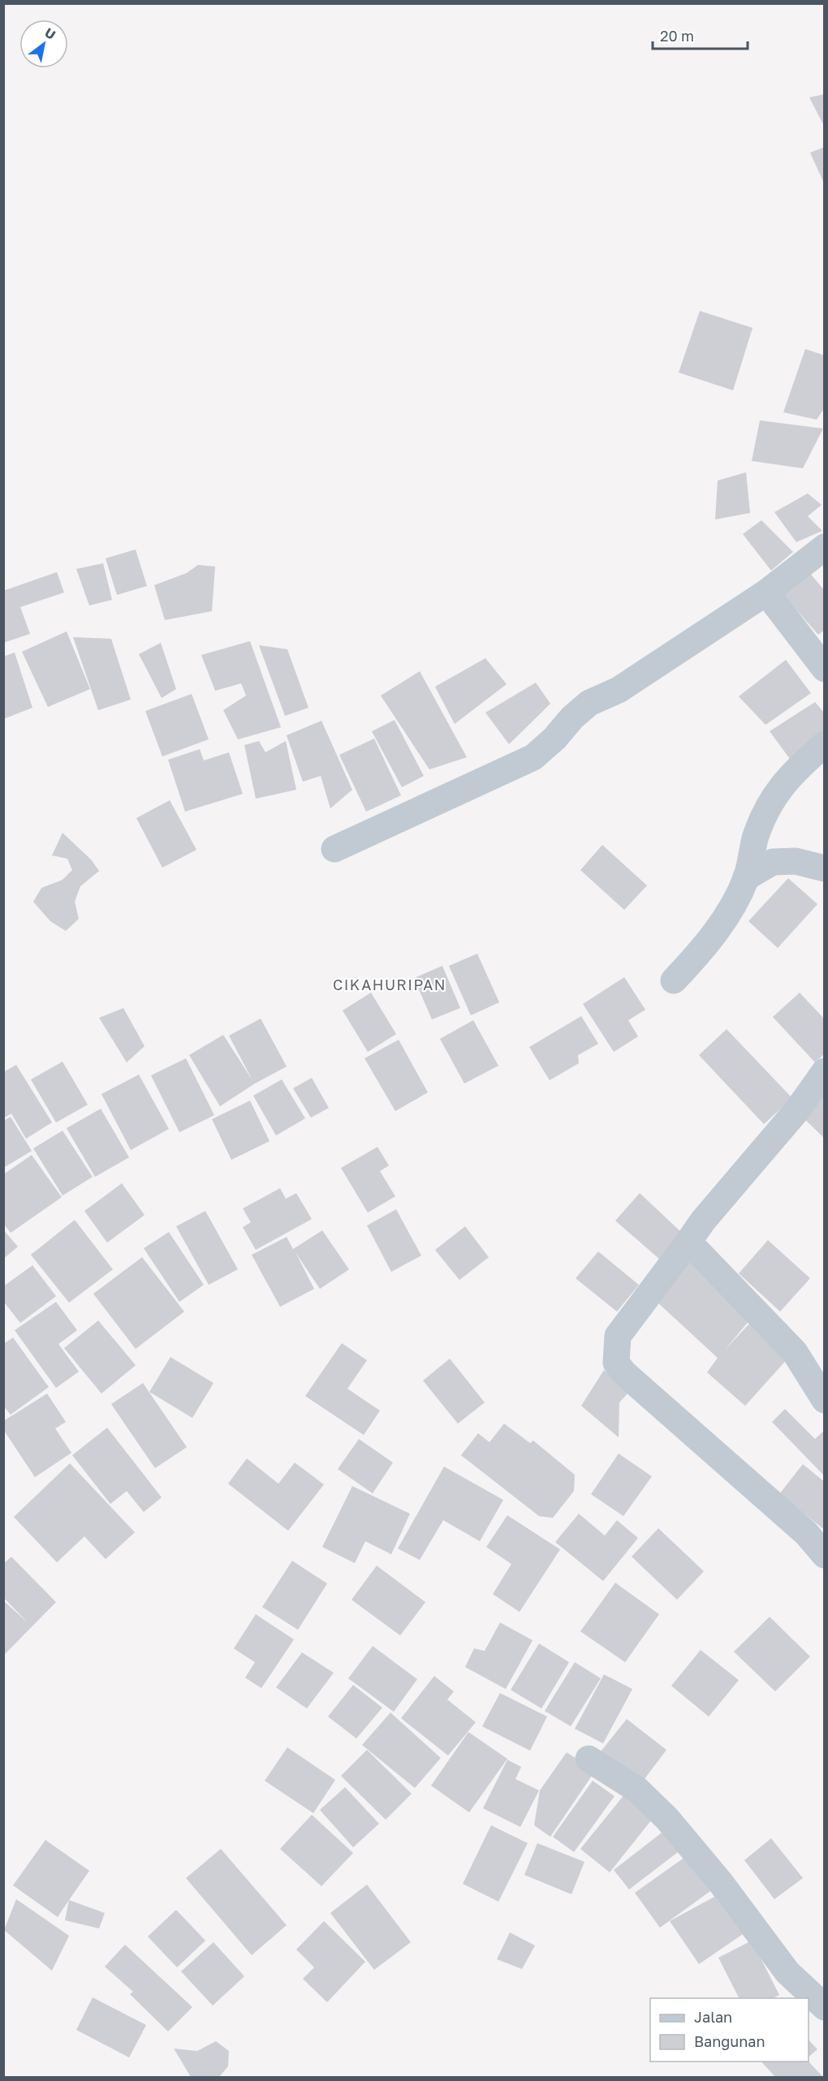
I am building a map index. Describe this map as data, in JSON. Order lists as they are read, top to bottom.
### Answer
{
  "districts": ["CIKAHURIPAN"],
  "legend": ["Jalan", "Bangunan"],
  "scale_bar": "20 m",
  "north": "top right"
}
